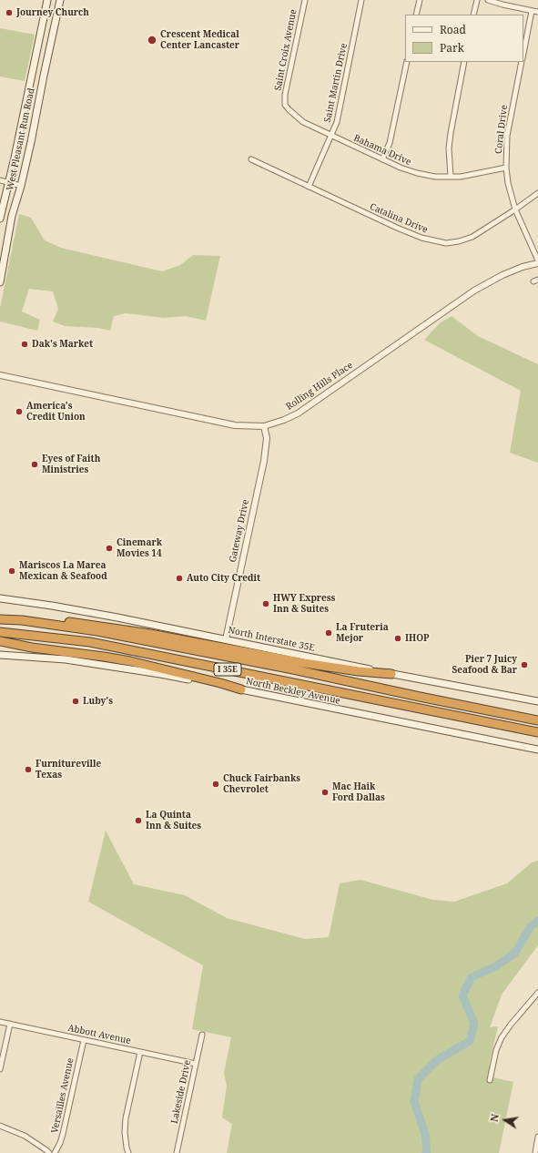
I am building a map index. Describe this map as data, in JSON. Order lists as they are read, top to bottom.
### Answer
{
  "streets": {
    "highway": ["I 35E"],
    "main road": ["West Pleasant Run Road", "North Interstate 35E", "North Beckley Avenue"],
    "street": [
      "Saint Croix Avenue",
      "Saint Martin Drive",
      "Coral Drive",
      "Bahama Drive",
      "Catalina Drive",
      "Rolling Hills Place",
      "Gateway Drive",
      "Abbott Avenue",
      "Lakeside Drive",
      "Versailles Avenue"
    ]
  },
  "crossings": [
    ["Saint Croix Avenue", "Bahama Drive"],
    ["Saint Martin Drive", "Bahama Drive"],
    ["Saint Martin Drive", "Catalina Drive"],
    ["Coral Drive", "Bahama Drive"],
    ["Coral Drive", "Catalina Drive"],
    ["Coral Drive", "Rolling Hills Place"],
    ["Rolling Hills Place", "Gateway Drive"],
    ["Gateway Drive", "North Interstate 35E"],
    ["Abbott Avenue", "Lakeside Drive"],
    ["Abbott Avenue", "Versailles Avenue"]
  ],
  "places": [
    "Journey Church",
    "Crescent Medical Center Lancaster",
    "Dak's Market",
    "America's Credit Union",
    "Eyes of Faith Ministries",
    "Cinemark Movies 14",
    "Mariscos La Marea Mexican & Seafood",
    "Auto City Credit",
    "HWY Express Inn & Suites",
    "La Fruteria Mejor",
    "IHOP",
    "Pier 7 Juicy Seafood & Bar",
    "Luby's",
    "Furnitureville Texas",
    "Chuck Fairbanks Chevrolet",
    "Mac Haik Ford Dallas",
    "La Quinta Inn & Suites"
  ],
  "legend": ["Road", "Park"],
  "north": "left"
}
